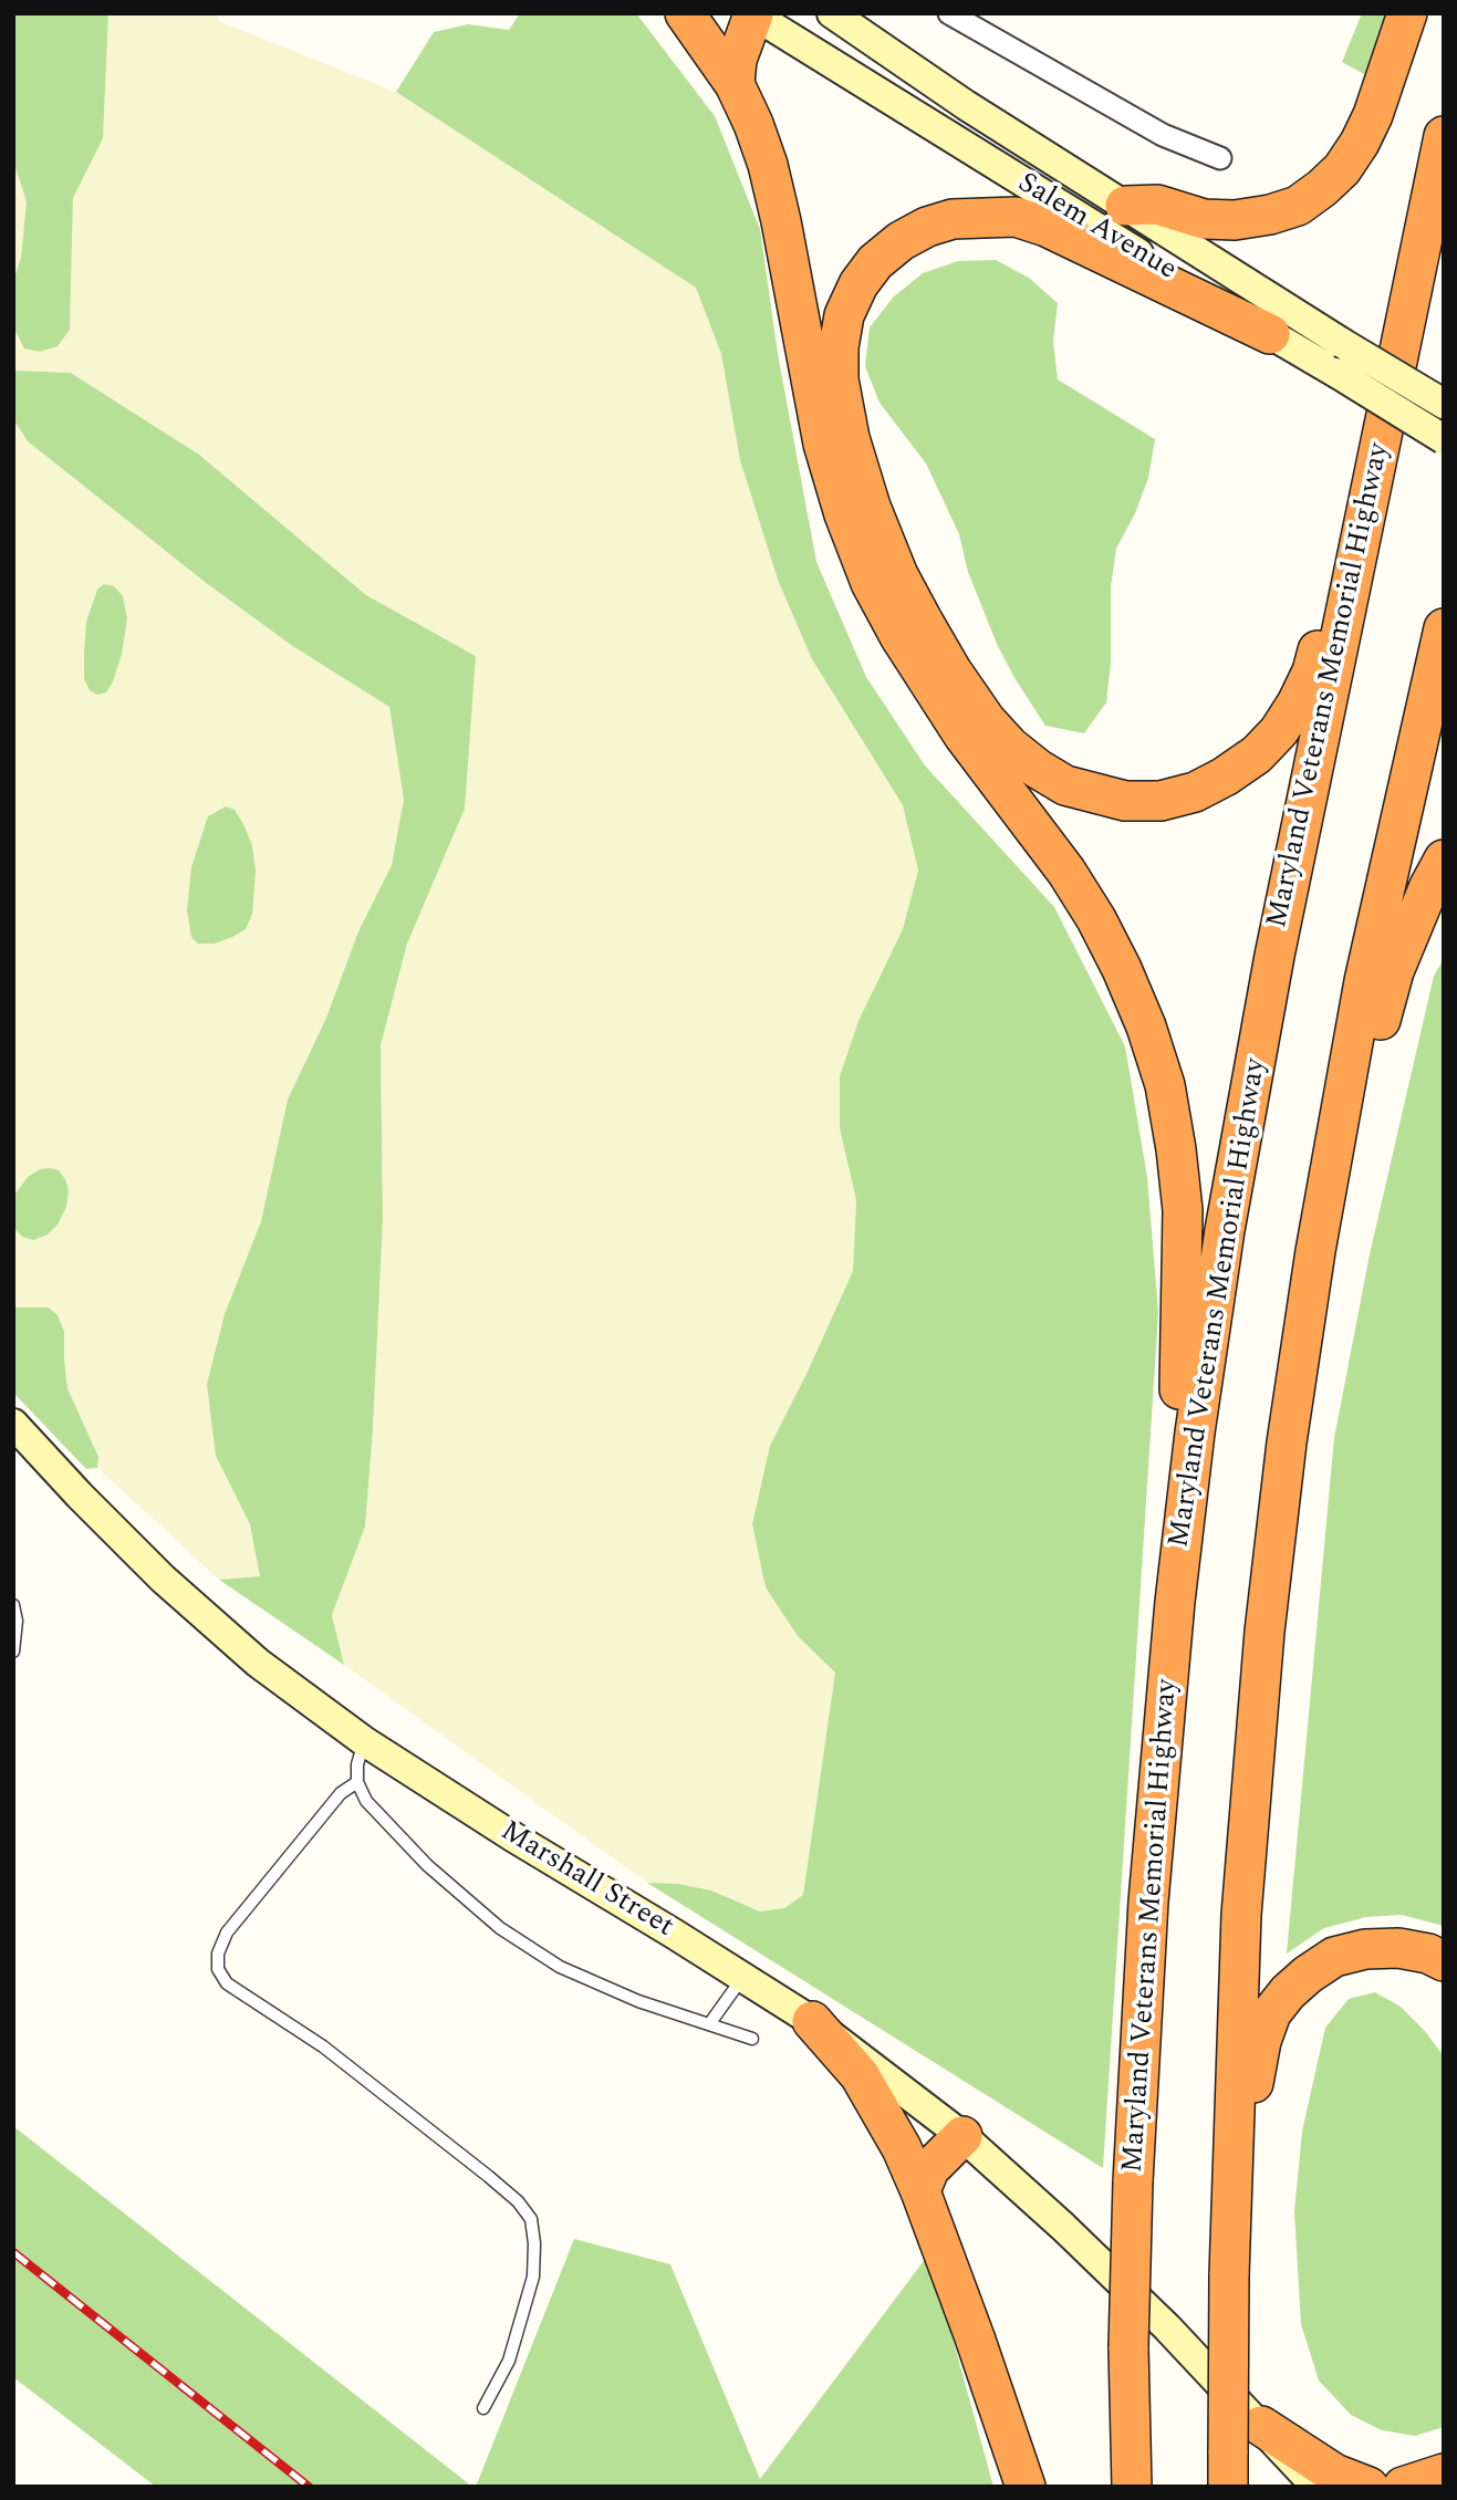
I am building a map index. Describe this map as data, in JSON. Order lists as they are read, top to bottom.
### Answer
{
  "streets": {
    "highway": ["Maryland Veterans Memorial Highway"],
    "main road": ["Salem Avenue", "Marshall Street"]
  }
}
